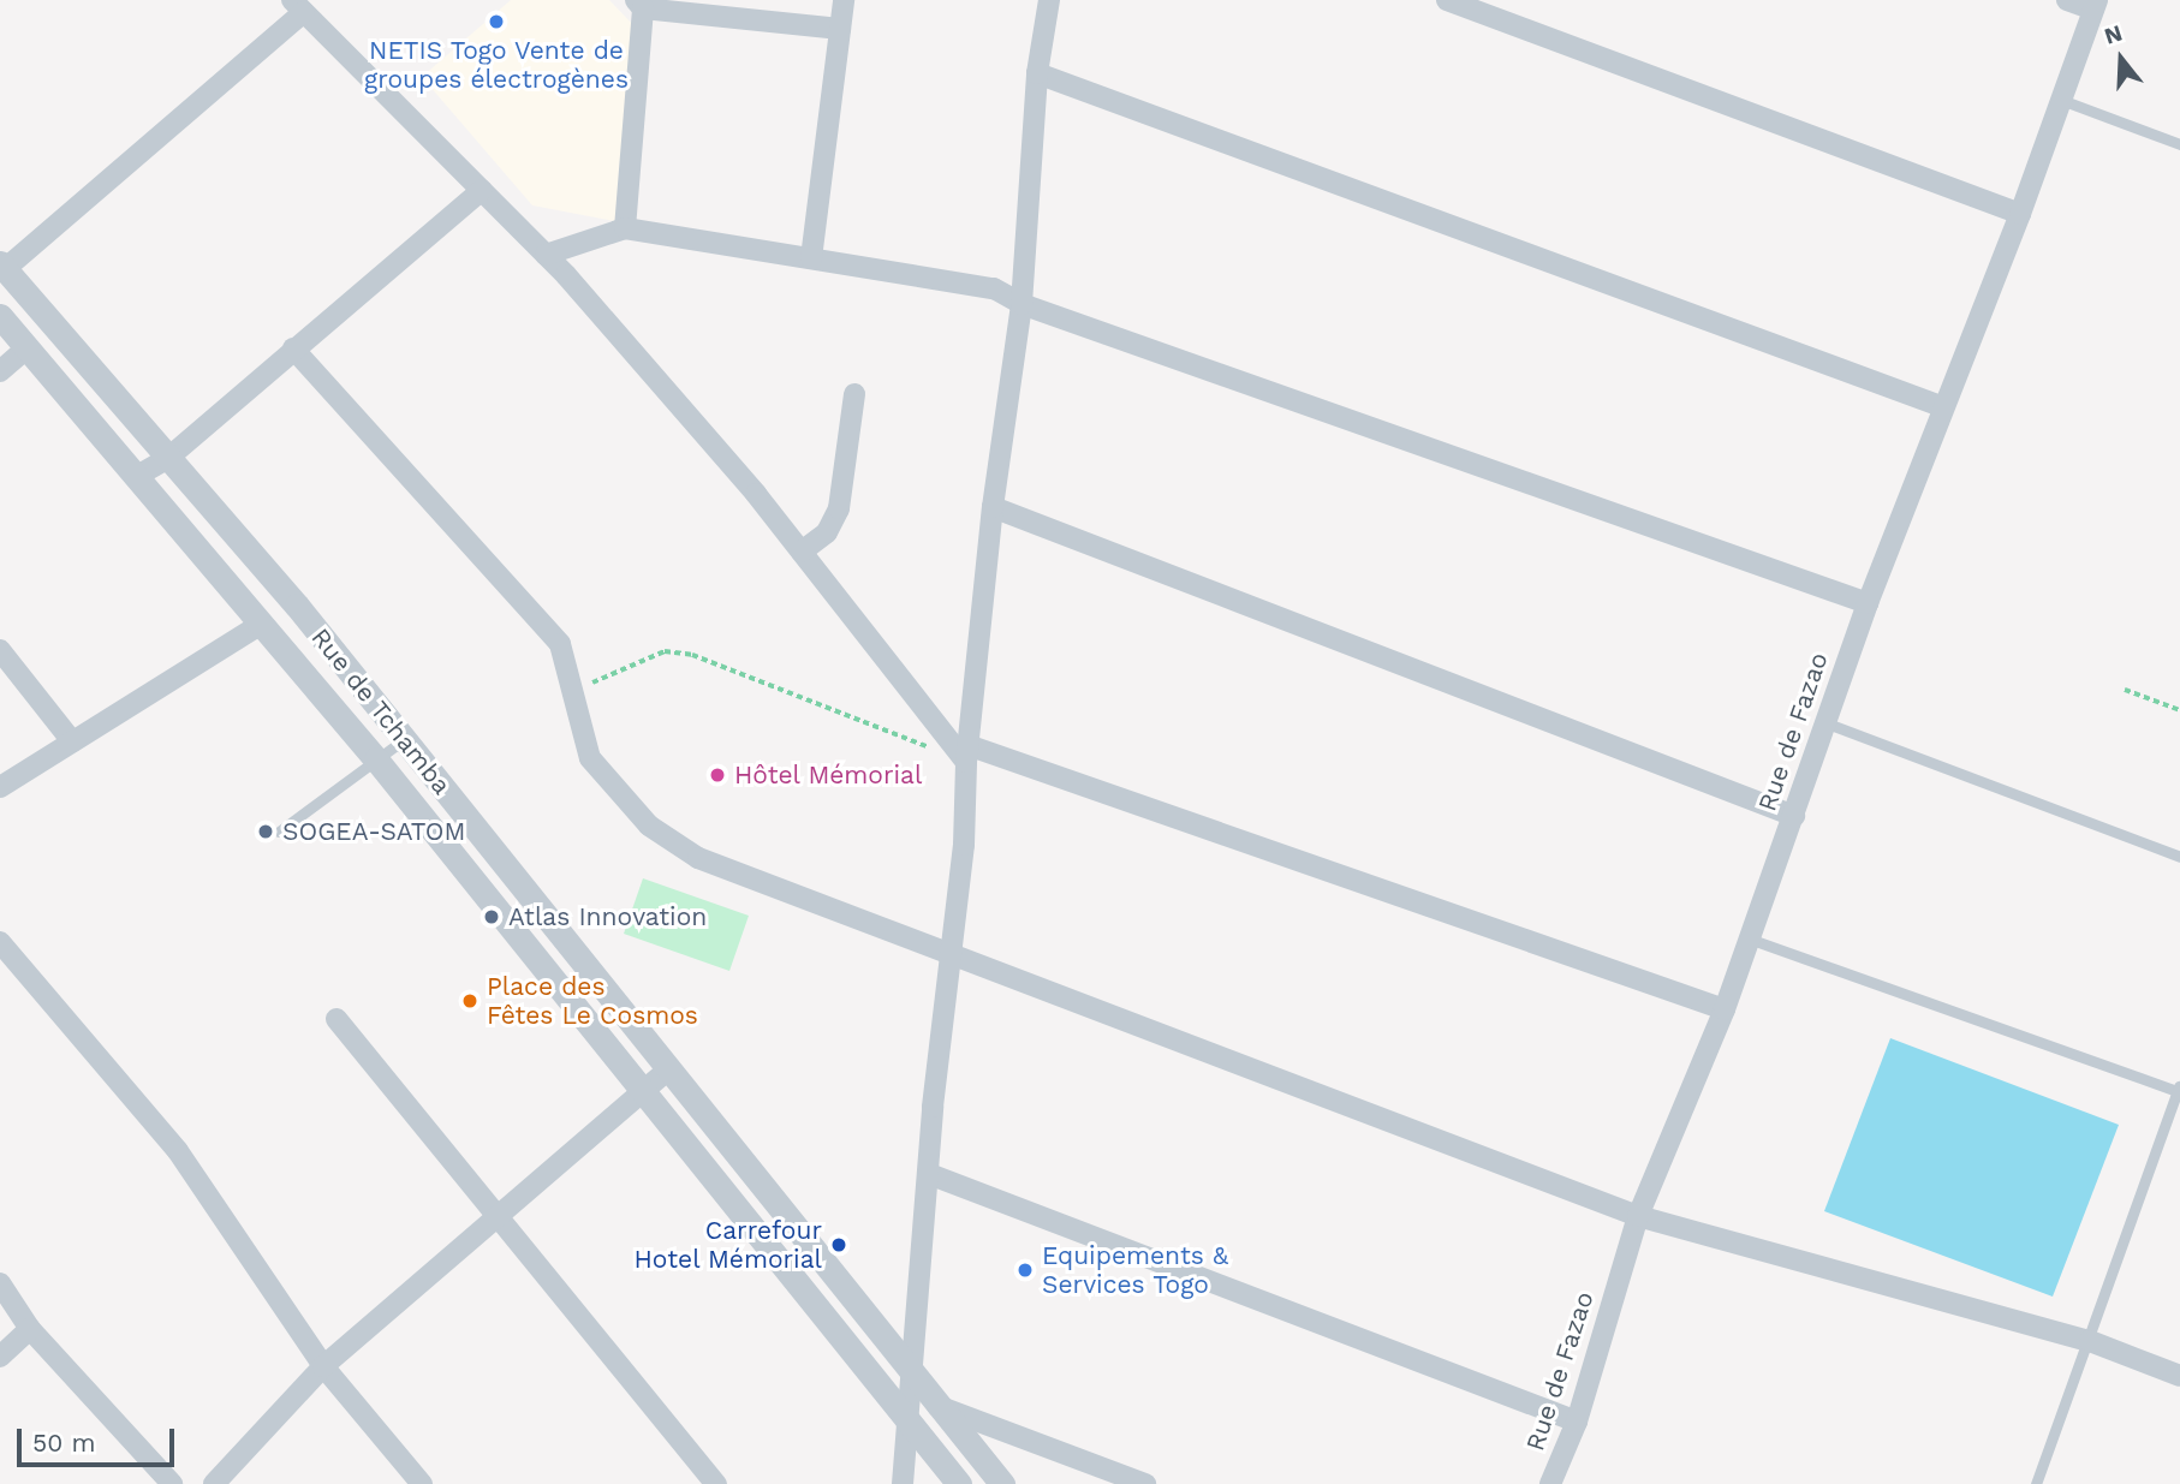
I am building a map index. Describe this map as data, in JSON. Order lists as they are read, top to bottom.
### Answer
{
  "streets": {
    "street": ["Rue de Tchamba", "Rue de Fazao"]
  },
  "places": [
    "NETIS Togo Vente de groupes électrogènes",
    "Hôtel Mémorial",
    "SOGEA-SATOM",
    "Atlas Innovation",
    "Place des Fêtes Le Cosmos",
    "Carrefour Hotel Mémorial",
    "Equipements & Services Togo"
  ],
  "scale_bar": "50 m",
  "north": "top"
}
